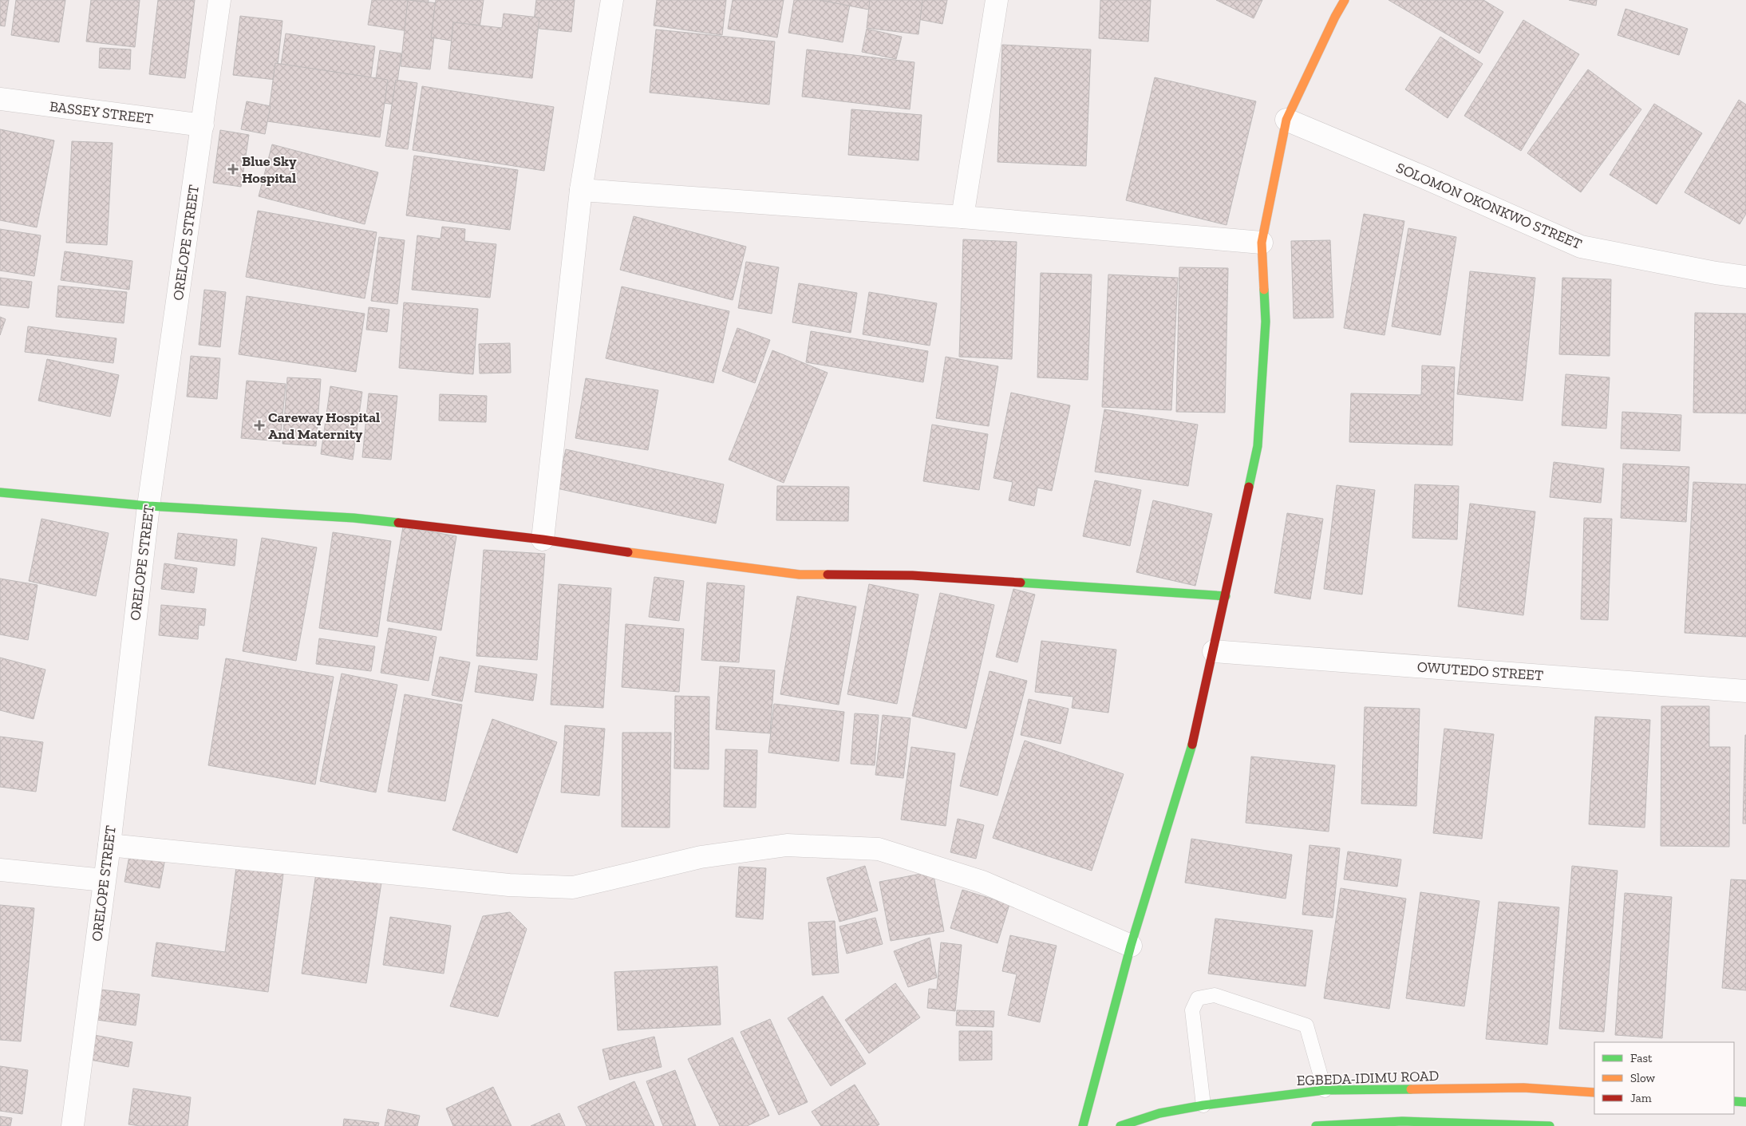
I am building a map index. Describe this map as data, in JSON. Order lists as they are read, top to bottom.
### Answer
{
  "streets": {
    "street": [
      "BASSEY STREET",
      "SOLOMON OKONKWO STREET",
      "ORELOPE STREET",
      "OWUTEDO STREET",
      "EGBEDA-IDIMU ROAD"
    ]
  },
  "crossings": [
    ["BASSEY STREET", "ORELOPE STREET"]
  ],
  "places": {
    "health": ["Blue Sky Hospital", "Careway Hospital And Maternity"]
  },
  "legend": ["Fast", "Slow", "Jam"]
}
